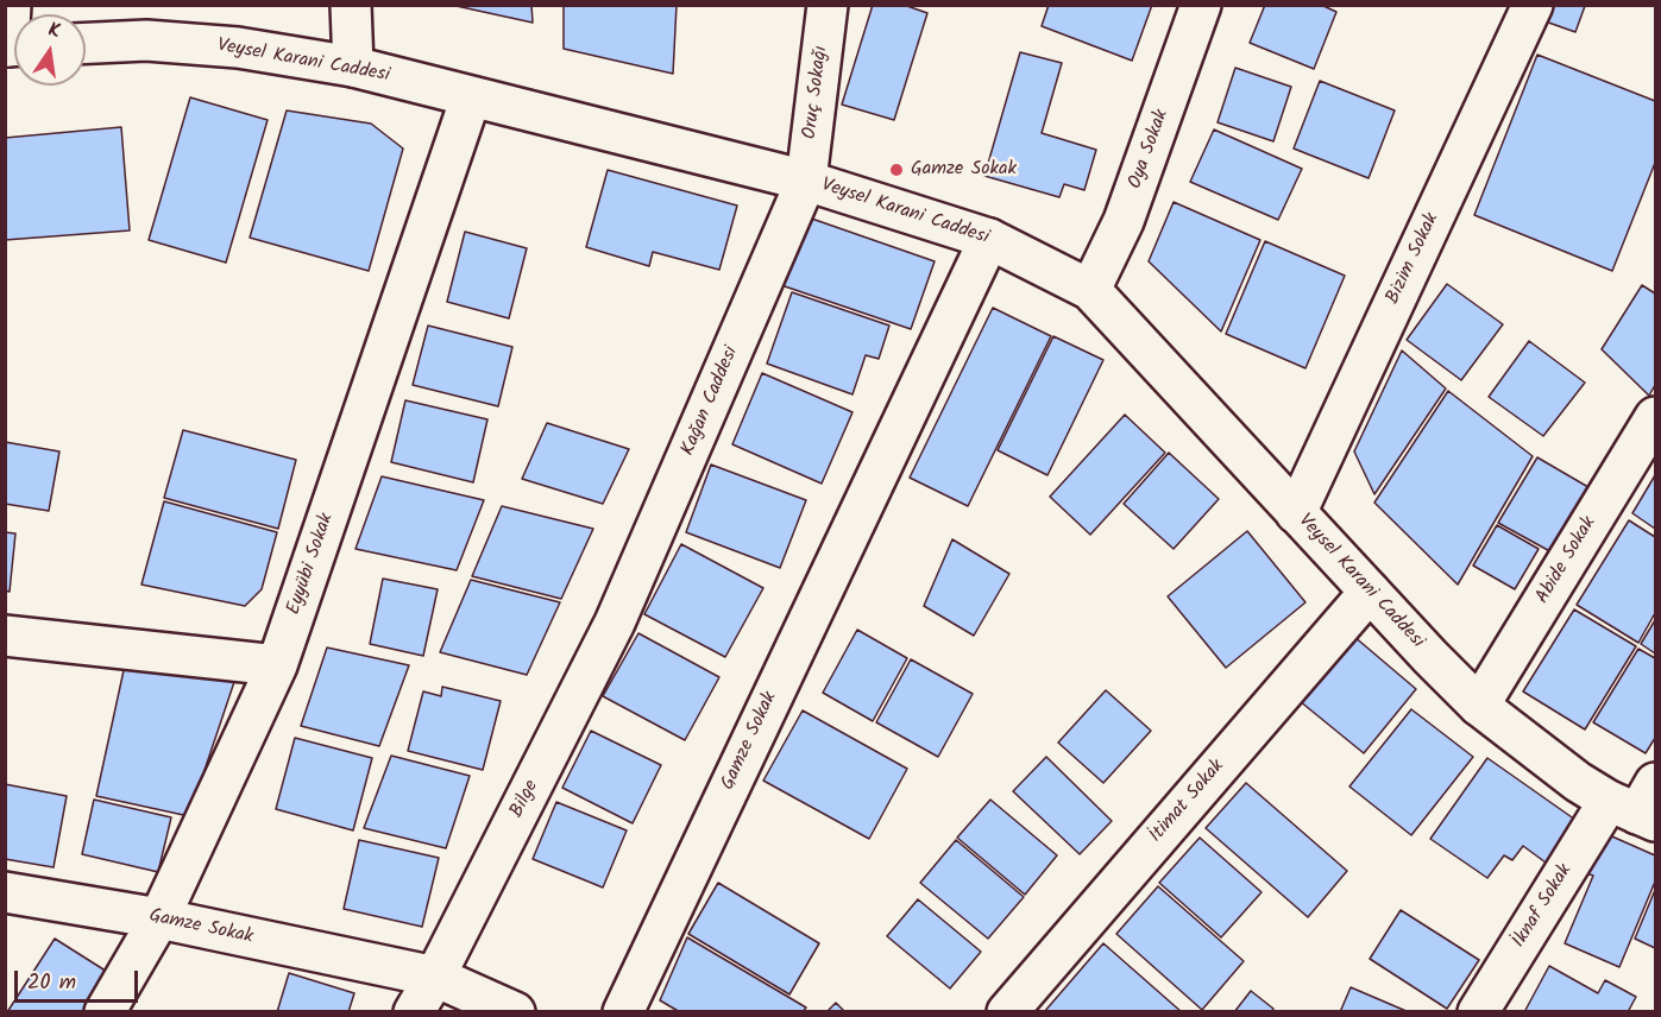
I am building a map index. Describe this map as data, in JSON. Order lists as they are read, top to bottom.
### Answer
{
  "streets": {
    "street": [
      "Veysel Karani Caddesi",
      "Oruç Sokağı",
      "Oya Sokak",
      "Bizim Sokak",
      "Kağan Caddesi",
      "Abide Sokak",
      "Eyyübi Sokak",
      "Gamze Sokak",
      "Bilge",
      "İtimat Sokak",
      "İknaf Sokak"
    ]
  },
  "crossings": [
    ["Veysel Karani Caddesi", "Oruç Sokağı"],
    ["Veysel Karani Caddesi", "Oya Sokak"],
    ["Veysel Karani Caddesi", "Bizim Sokak"],
    ["Veysel Karani Caddesi", "Kağan Caddesi"],
    ["Veysel Karani Caddesi", "Abide Sokak"],
    ["Veysel Karani Caddesi", "Eyyübi Sokak"],
    ["Veysel Karani Caddesi", "Gamze Sokak"],
    ["Veysel Karani Caddesi", "İtimat Sokak"],
    ["Veysel Karani Caddesi", "İknaf Sokak"],
    ["Oruç Sokağı", "Kağan Caddesi"],
    ["Kağan Caddesi", "Bilge"],
    ["Eyyübi Sokak", "Gamze Sokak"],
    ["Gamze Sokak", "Bilge"]
  ],
  "places": ["Gamze Sokak"],
  "scale_bar": "20 m",
  "north": "top"
}
